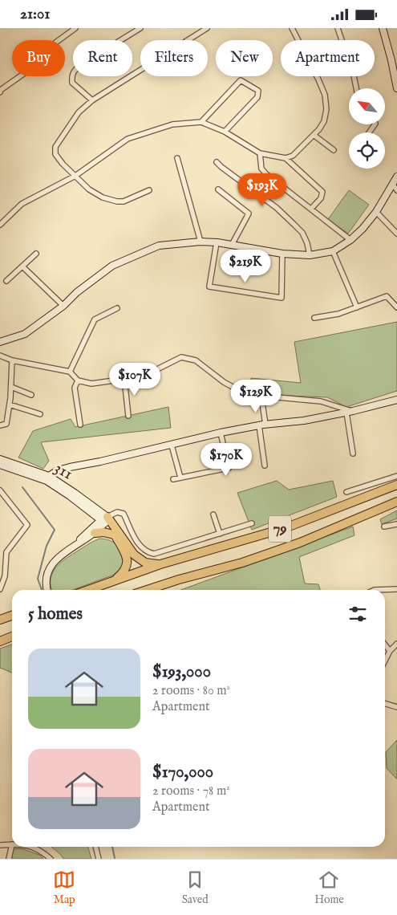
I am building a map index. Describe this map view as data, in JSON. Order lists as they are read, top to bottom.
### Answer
{
  "streets": {
    "highway": ["79"],
    "street": ["311"]
  },
  "north": "top left",
  "page": {
    "status": "21:01",
    "chip": [
      "Buy",
      "Rent",
      "Filters",
      "New",
      "Apartment"
    ],
    "price": [
      "$193K",
      "$219K",
      "$107K",
      "$129K",
      "$170K"
    ],
    "heading": "5 homes",
    "list": [
      {
        "name": "$193,000",
        "note": "2 rooms · 80 m² · Apartment"
      },
      {
        "name": "$170,000",
        "note": "2 rooms · 78 m² · Apartment"
      }
    ],
    "tabs": ["Map", "Saved", "Home"]
  }
}
